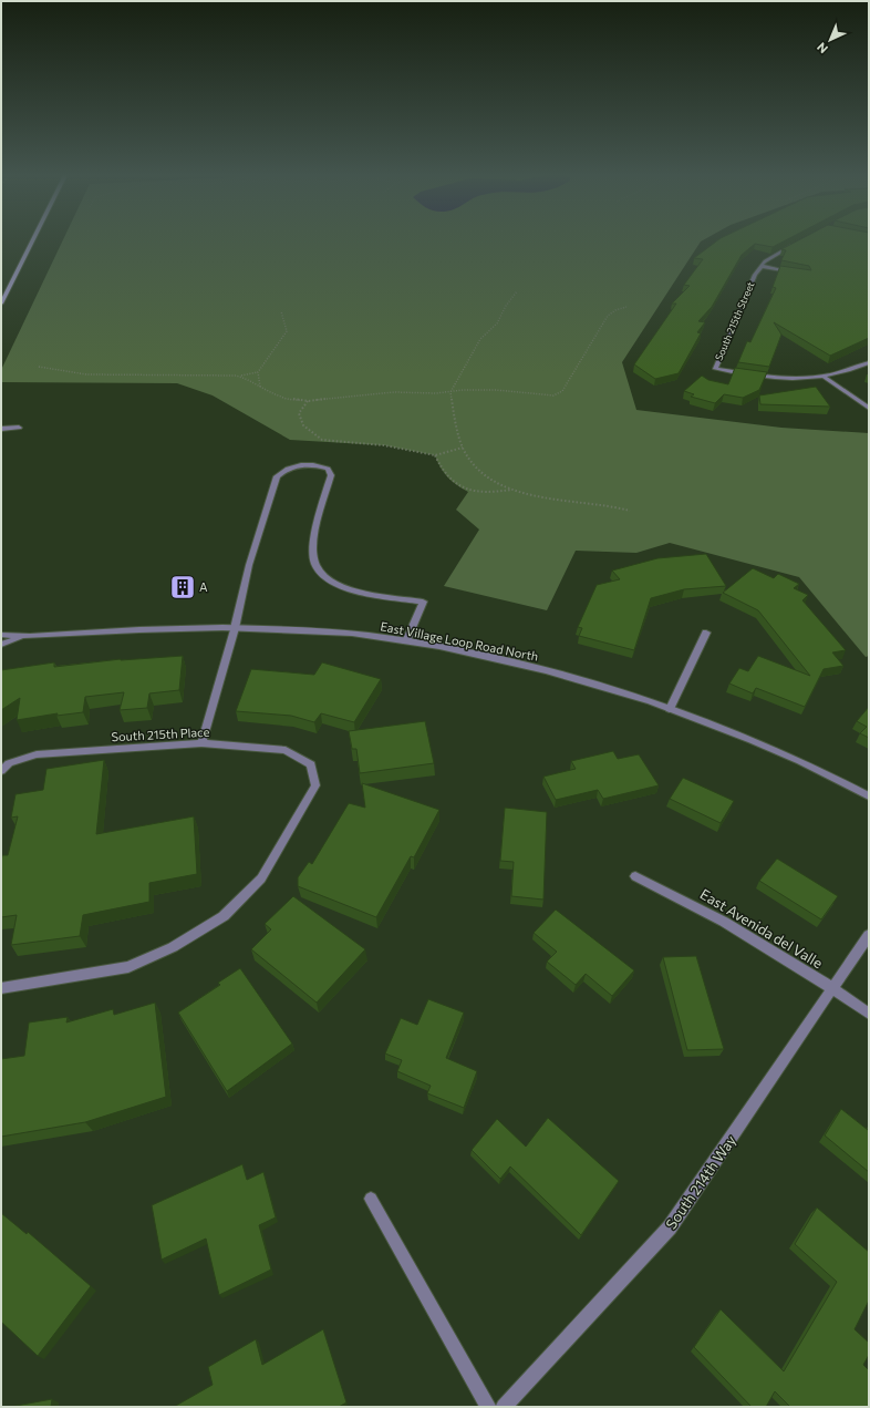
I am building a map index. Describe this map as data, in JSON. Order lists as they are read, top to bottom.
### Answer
{
  "streets": {
    "street": [
      "South 215th Street",
      "East Village Loop Road North",
      "South 215th Place",
      "East Avenida del Valle",
      "South 214th Way"
    ]
  },
  "crossings": [
    ["East Avenida del Valle", "South 214th Way"]
  ],
  "places": {
    "building": ["A"]
  },
  "north": "bottom left"
}
